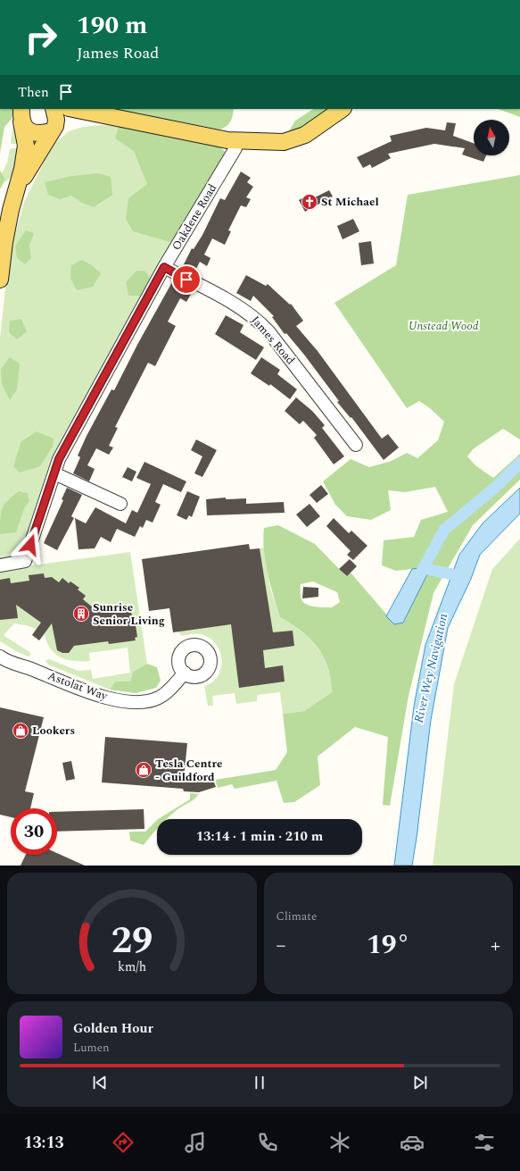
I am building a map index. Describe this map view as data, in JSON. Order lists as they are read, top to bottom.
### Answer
{
  "streets": {
    "street": ["Oakdene Road", "James Road", "Astolat Way"]
  },
  "crossings": [
    ["Oakdene Road", "James Road"]
  ],
  "water": ["River Wey Navigation"],
  "parks": ["Unstead Wood"],
  "places": {
    "church": ["St Michael"],
    "building": ["Sunrise Senior Living"],
    "shop": ["Lookers", "Tesla Centre - Guildford"]
  },
  "north": "top",
  "page": {
    "turn": ["190 m", "James Road"],
    "then": "Then",
    "limit": "30",
    "trip": "13:14 · 1 min · 210 m",
    "tile": "Climate",
    "heat": ["−", "19°", "+"],
    "song": ["Golden Hour", "Lumen"],
    "tabs": "13:13",
    "gauge": ["29", "km/h"]
  }
}
